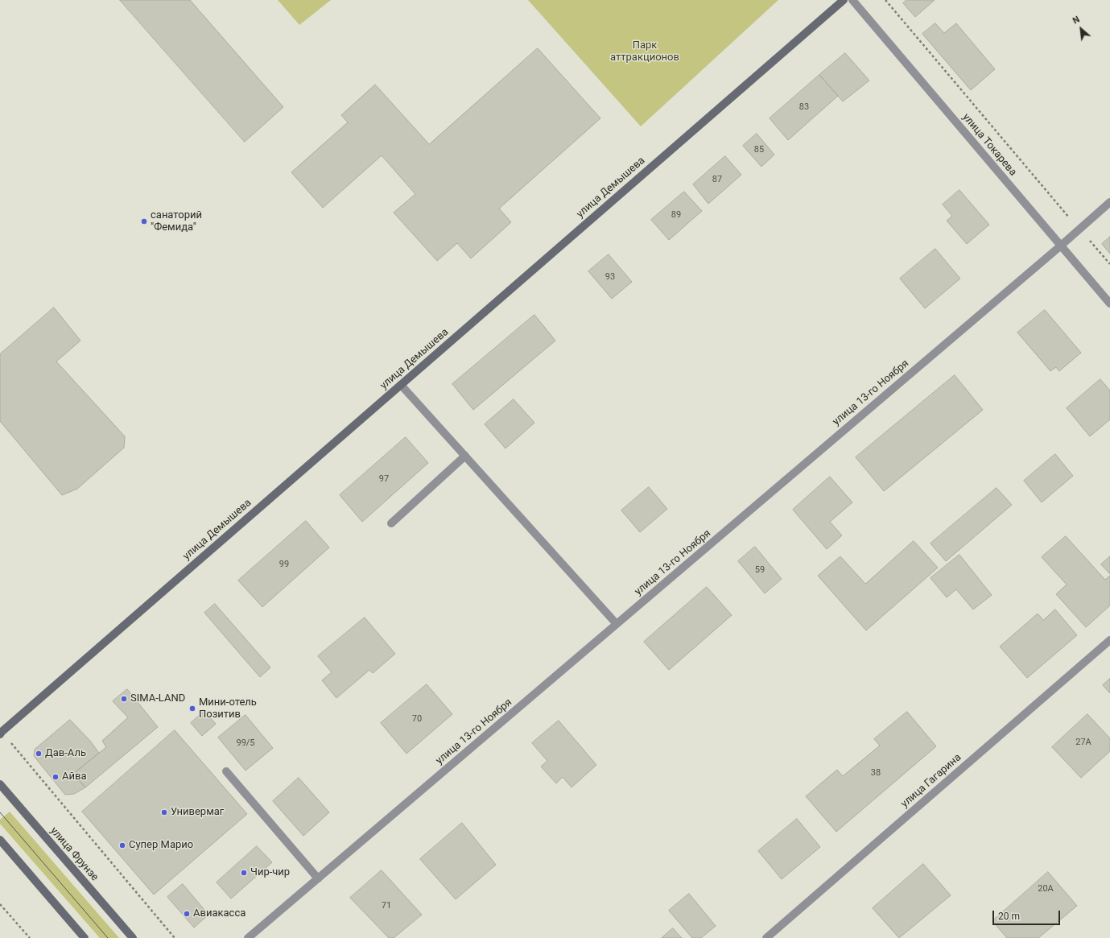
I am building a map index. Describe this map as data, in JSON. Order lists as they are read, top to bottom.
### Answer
{
  "streets": {
    "street": [
      "улица Токарева",
      "улица Демышева",
      "улица 13-го Ноября",
      "улица Гагарина",
      "улица Фрунзе"
    ]
  },
  "crossings": [
    ["улица Токарева", "улица 13-го Ноября"]
  ],
  "parks": ["Парк аттракционов"],
  "places": [
    "санаторий \"Фемида\"",
    "SIMA-LAND",
    "Мини-отель Позитив",
    "Дав-Аль",
    "Айва",
    "Универмаг",
    "Супер Марио",
    "Чир-чир",
    "Авиакасса"
  ],
  "house_numbers": [
    "83",
    "85",
    "87",
    "89",
    "93",
    "97",
    "99",
    "59",
    "70",
    "27А",
    "99/5",
    "38",
    "20А",
    "71"
  ],
  "scale_bar": "20 m",
  "north": "top left"
}
